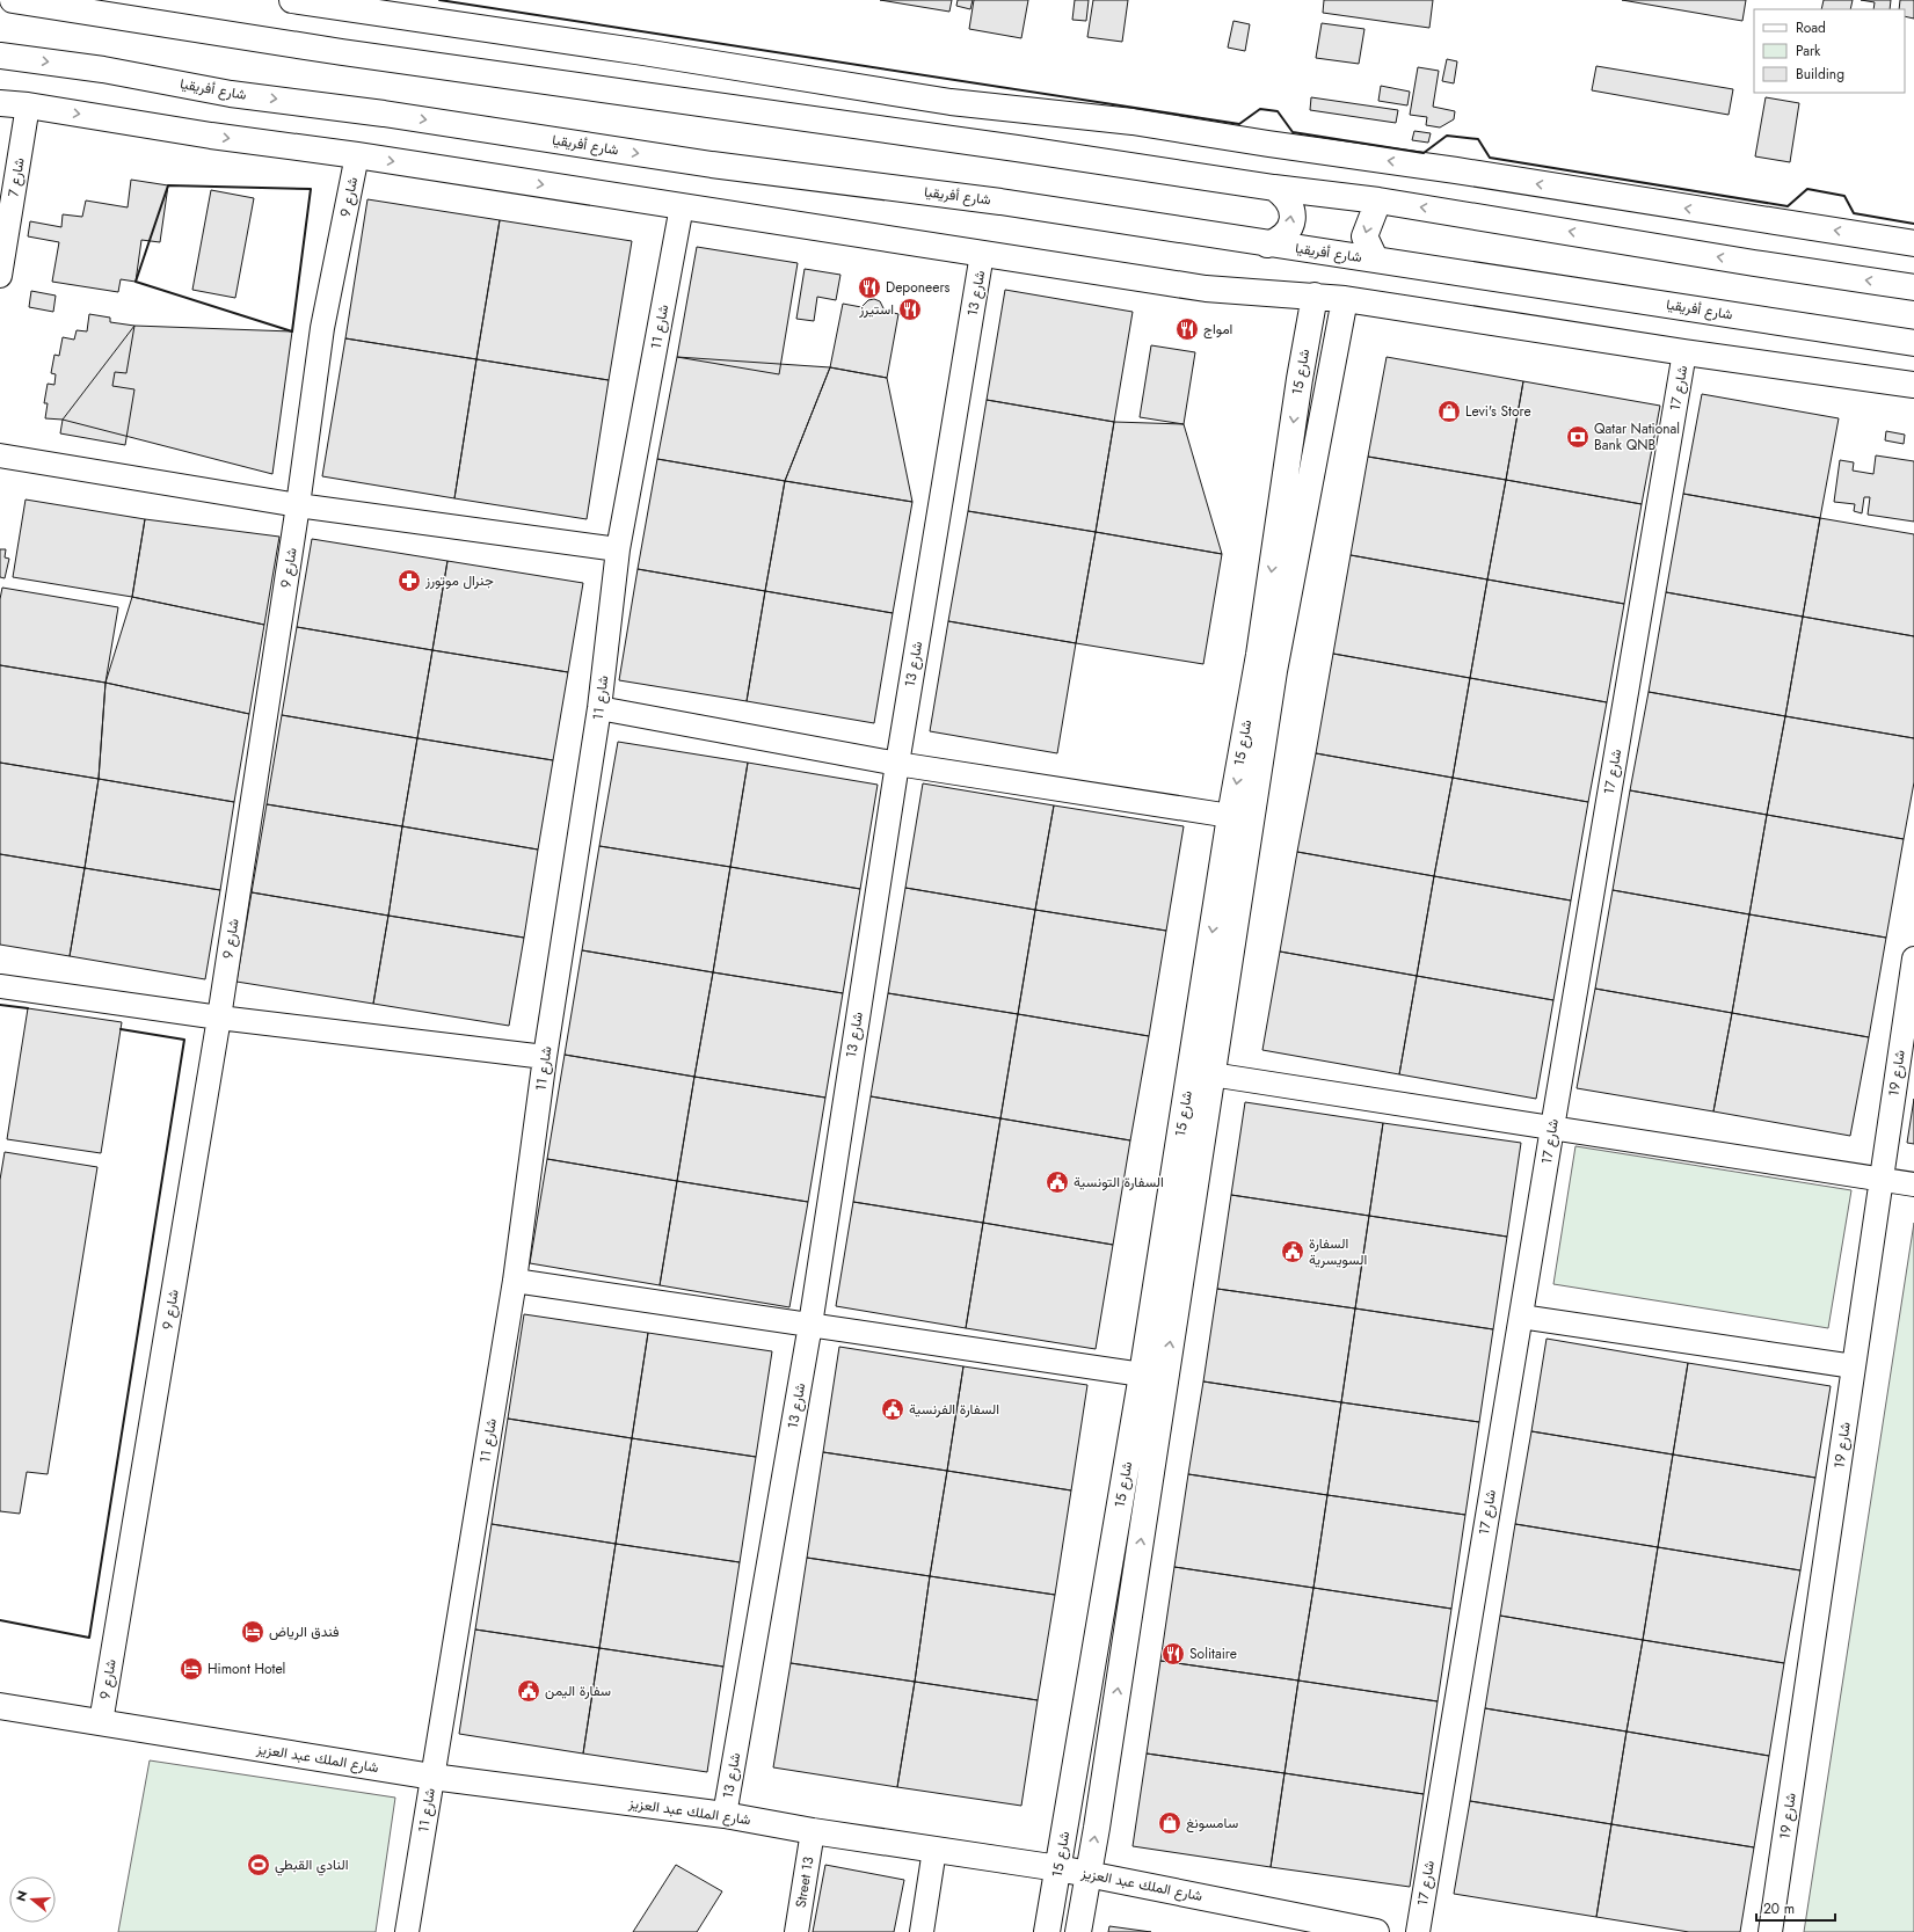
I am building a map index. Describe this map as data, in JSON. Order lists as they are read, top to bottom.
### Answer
{
  "streets": {
    "main road": ["شارع أفريقيا", "شارع 15", "شارع الملك عبد العزيز"],
    "street": [
      "شارع 7",
      "شارع 9",
      "شارع 13",
      "شارع 11",
      "شارع 17",
      "شارع 19",
      "Street 13"
    ]
  },
  "crossings": [
    ["شارع 9", "شارع الملك عبد العزيز"],
    ["شارع 13", "شارع الملك عبد العزيز"],
    ["شارع 11", "شارع الملك عبد العزيز"],
    ["شارع 15", "شارع الملك عبد العزيز"],
    ["شارع الملك عبد العزيز", "Street 13"]
  ],
  "places": {
    "restaurant": [
      "Deponeers",
      "استيرز",
      "امواج",
      "Solitaire"
    ],
    "shop": ["Levi's Store", "سامسونغ"],
    "bank": ["Qatar National Bank QNB"],
    "pharmacy": ["جنرال موتورز"],
    "public building": [
      "السفارة التونسية",
      "السفارة السويسرية",
      "السفارة الفرنسية",
      "سفارة اليمن"
    ],
    "hotel": ["فندق الرياض", "Himont Hotel"],
    "sports": ["النادي القبطي"]
  },
  "legend": ["Road", "Park", "Building"],
  "scale_bar": "20 m",
  "north": "left"
}
